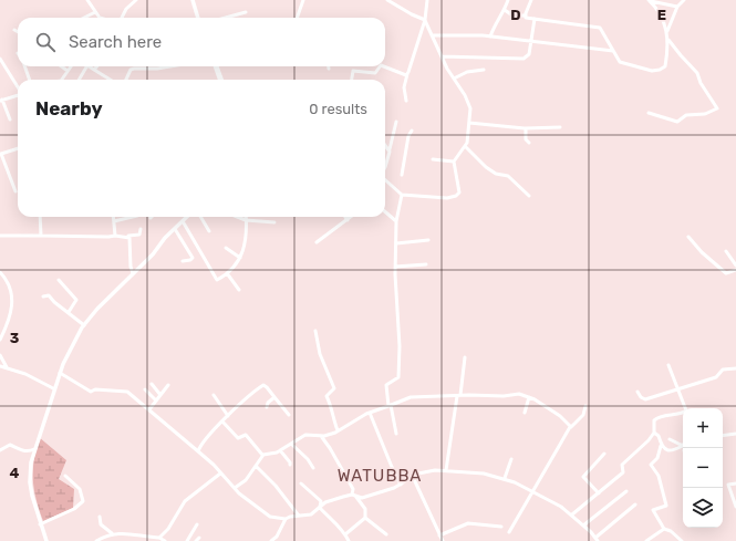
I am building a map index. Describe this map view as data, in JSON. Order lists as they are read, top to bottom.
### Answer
{
  "districts": ["WATUBBA"],
  "page": {
    "search": "Search here",
    "heading": ["Nearby", "0 results"],
    "map_buttons": ["+", "−"]
  },
  "grid": {
    "columns": ["D", "E"],
    "rows": ["3", "4"]
  }
}
